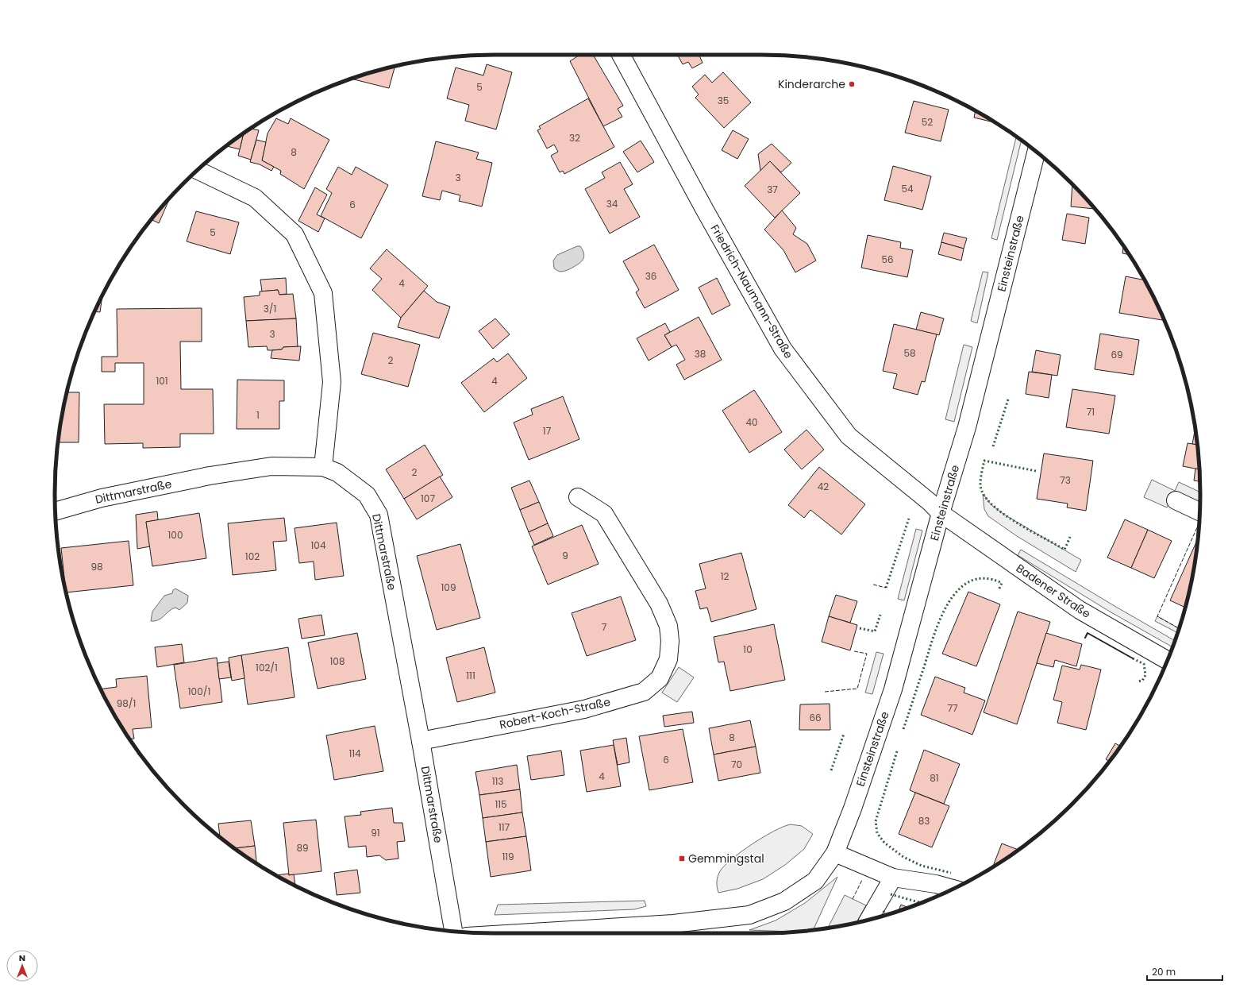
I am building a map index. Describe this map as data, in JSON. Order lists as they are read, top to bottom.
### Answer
{
  "streets": {
    "street": [
      "Einsteinstraße",
      "Friedrich-Naumann-Straße",
      "Dittmarstraße",
      "Badener Straße",
      "Robert-Koch-Straße"
    ]
  },
  "crossings": [
    ["Einsteinstraße", "Friedrich-Naumann-Straße"],
    ["Einsteinstraße", "Badener Straße"],
    ["Friedrich-Naumann-Straße", "Badener Straße"],
    ["Dittmarstraße", "Robert-Koch-Straße"]
  ],
  "places": {
    "other": ["Kinderarche"],
    "transit": ["Gemmingstal"]
  },
  "house_numbers": [
    "5",
    "35",
    "52",
    "32",
    "8",
    "3",
    "54",
    "37",
    "34",
    "6",
    "5",
    "56",
    "36",
    "4",
    "3/1",
    "3",
    "58",
    "38",
    "69",
    "2",
    "101",
    "4",
    "71",
    "1",
    "40",
    "17",
    "2",
    "73",
    "42",
    "107",
    "100",
    "104",
    "9",
    "102",
    "98",
    "12",
    "109",
    "7",
    "10",
    "108",
    "102/1",
    "111",
    "100/1",
    "98/1",
    "77",
    "66",
    "8",
    "114",
    "6",
    "70",
    "4",
    "81",
    "113",
    "115",
    "83",
    "117",
    "91",
    "89",
    "119"
  ],
  "scale_bar": "20 m",
  "north": "top"
}
